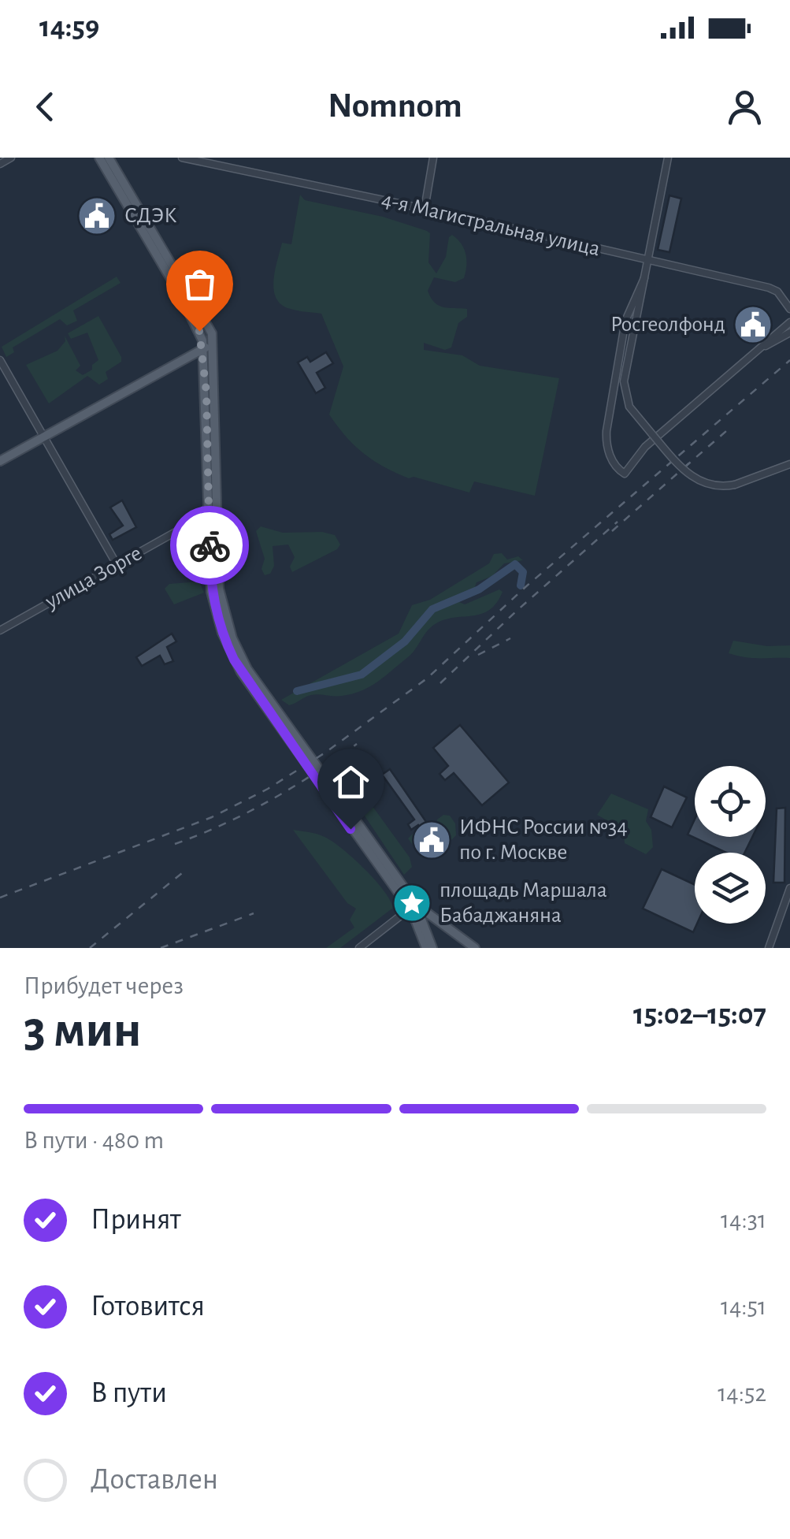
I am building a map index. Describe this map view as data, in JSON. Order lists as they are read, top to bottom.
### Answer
{
  "streets": {
    "street": ["4-я Магистральная улица", "улица Зорге"]
  },
  "places": {
    "public building": ["СДЭК", "Росгеолфонд", "ИФНС России №34 по г. Москве"],
    "place": ["площадь Маршала Бабаджаняна"]
  },
  "page": {
    "status": "14:59",
    "header": "Nomnom",
    "heading": ["3 мин", "Прибудет через", "15:02–15:07"],
    "bar": "В пути · 480 m",
    "list": [
      ["Принят", "14:31"],
      ["Готовится", "14:51"],
      ["В пути", "14:52"],
      "Доставлен"
    ]
  }
}
